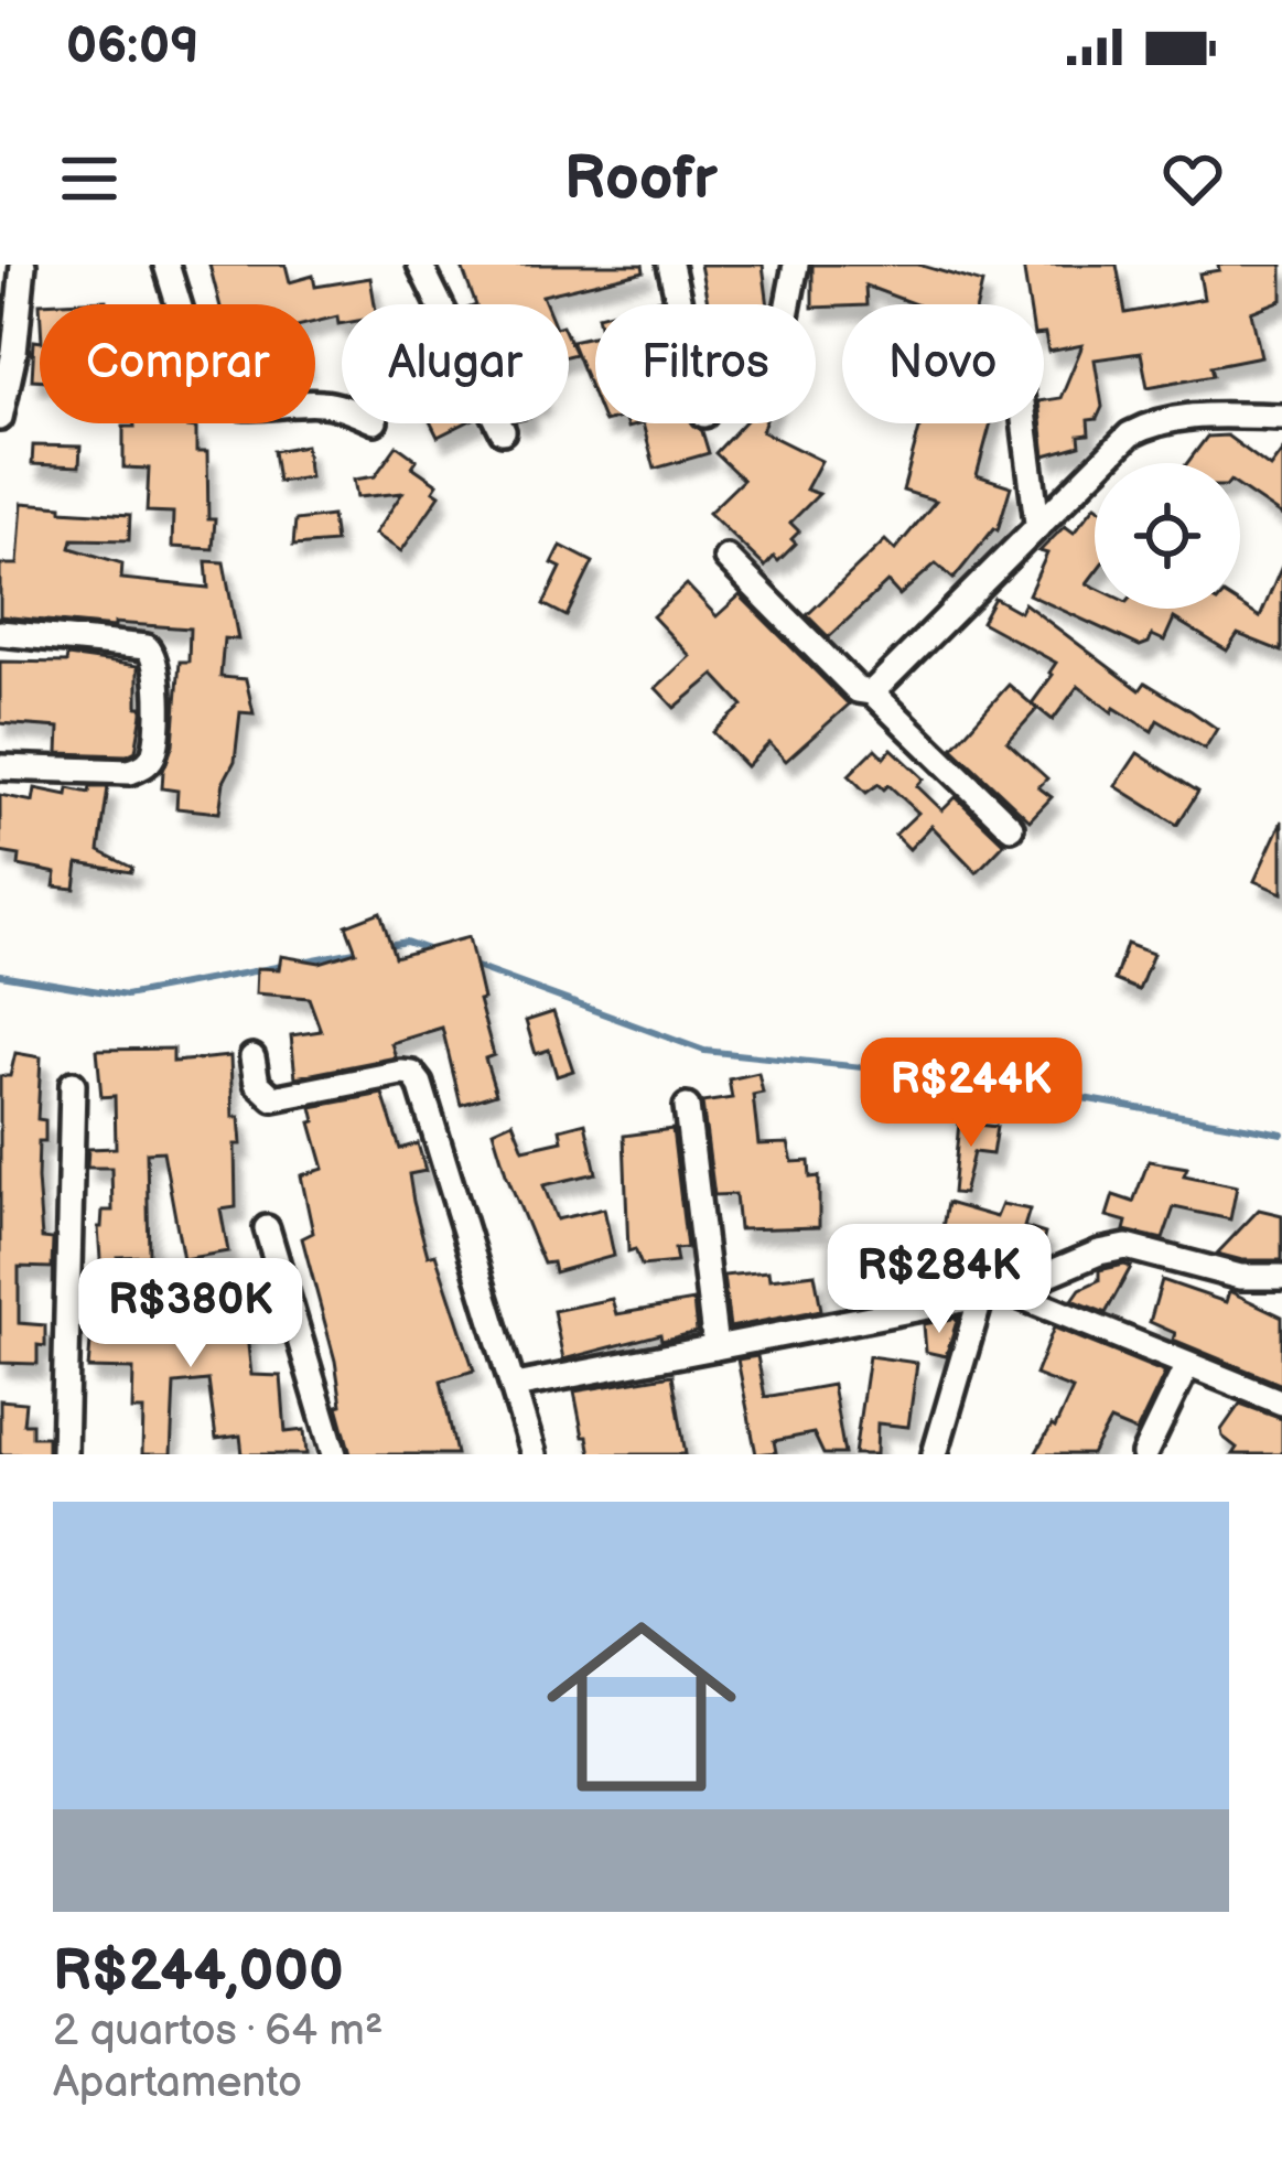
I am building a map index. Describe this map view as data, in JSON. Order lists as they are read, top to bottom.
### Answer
{
  "page": {
    "status": "06:09",
    "header": "Roofr",
    "chip": [
      "Comprar",
      "Alugar",
      "Filtros",
      "Novo"
    ],
    "price": ["R$244K", "R$284K", "R$380K"],
    "list": [
      {
        "name": "R$244,000",
        "note": "2 quartos · 64 m² · Apartamento"
      }
    ]
  }
}
